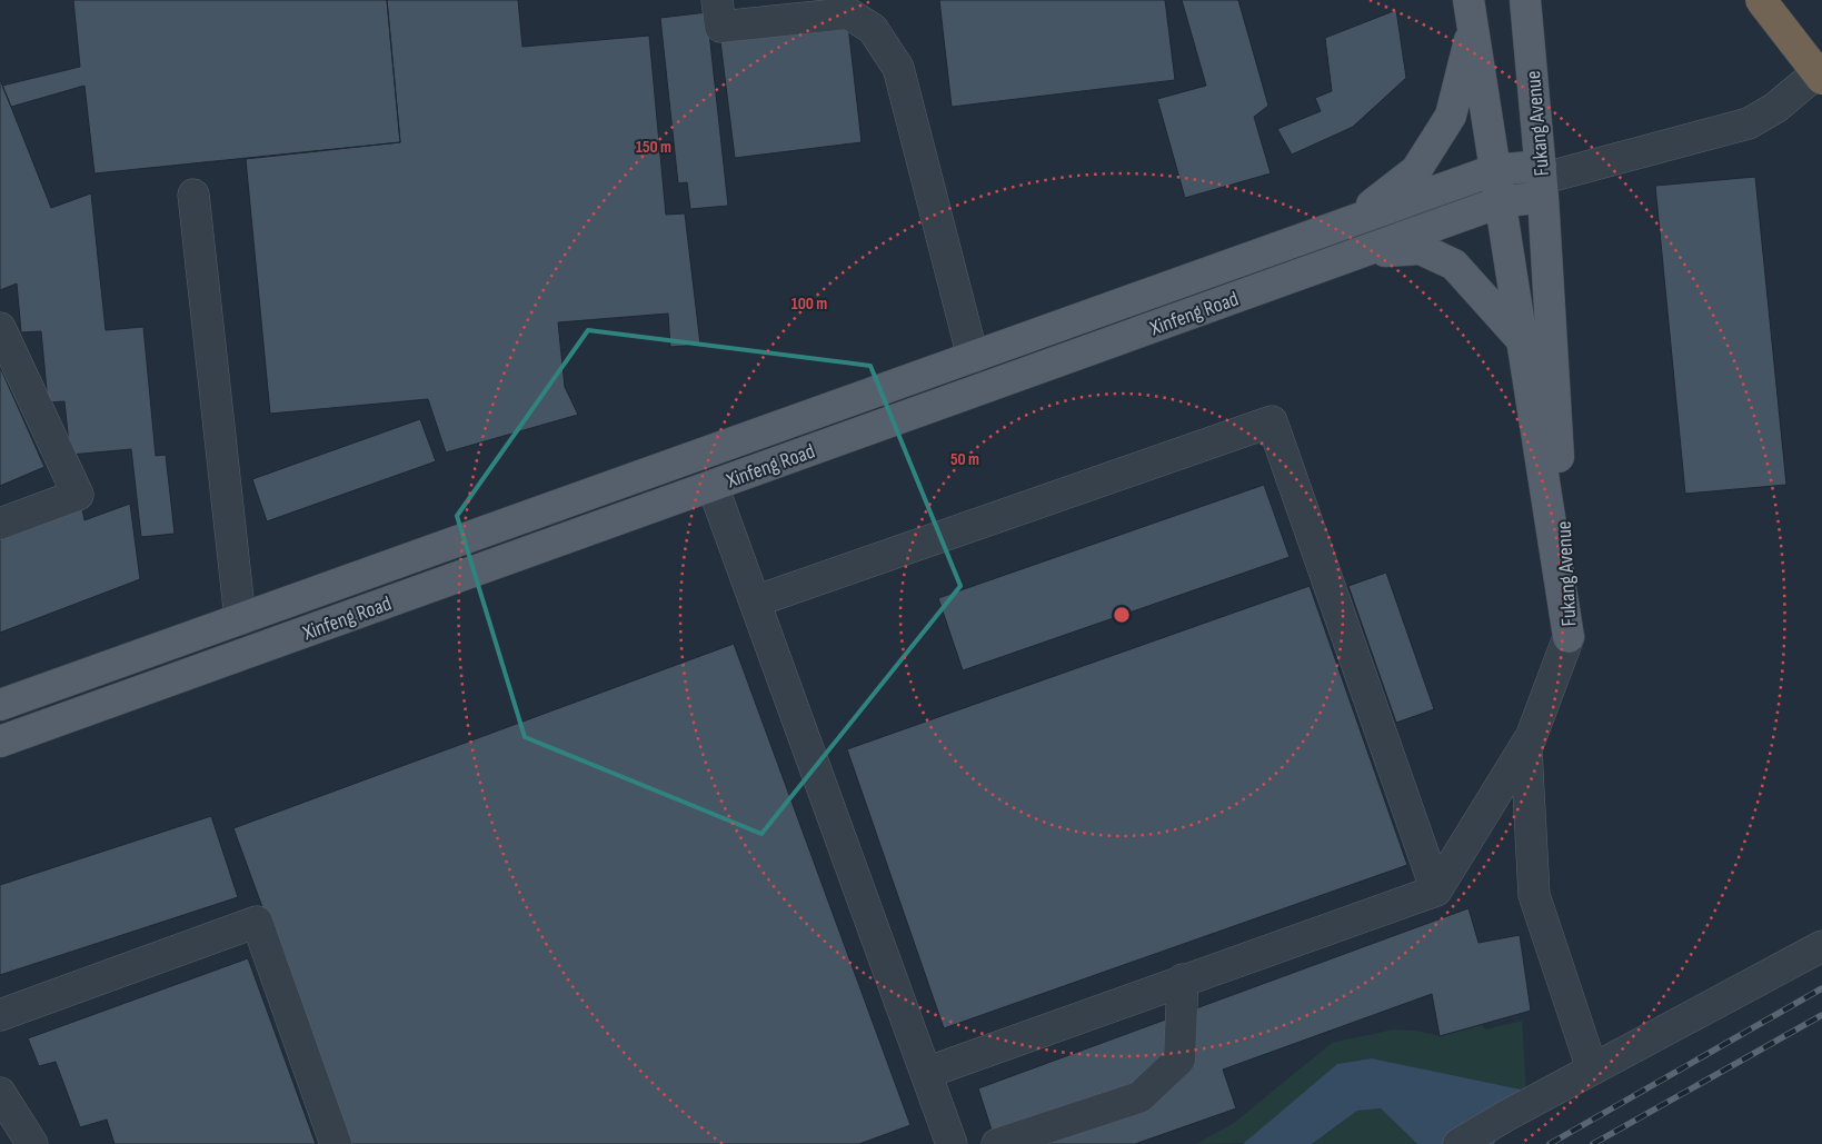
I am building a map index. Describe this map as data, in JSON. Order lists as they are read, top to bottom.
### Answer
{
  "streets": {
    "main road": ["Fukang Avenue", "Xinfeng Road"]
  },
  "crossings": [
    ["Fukang Avenue", "Xinfeng Road"]
  ],
  "rings": ["150 m", "100 m", "50 m"]
}
